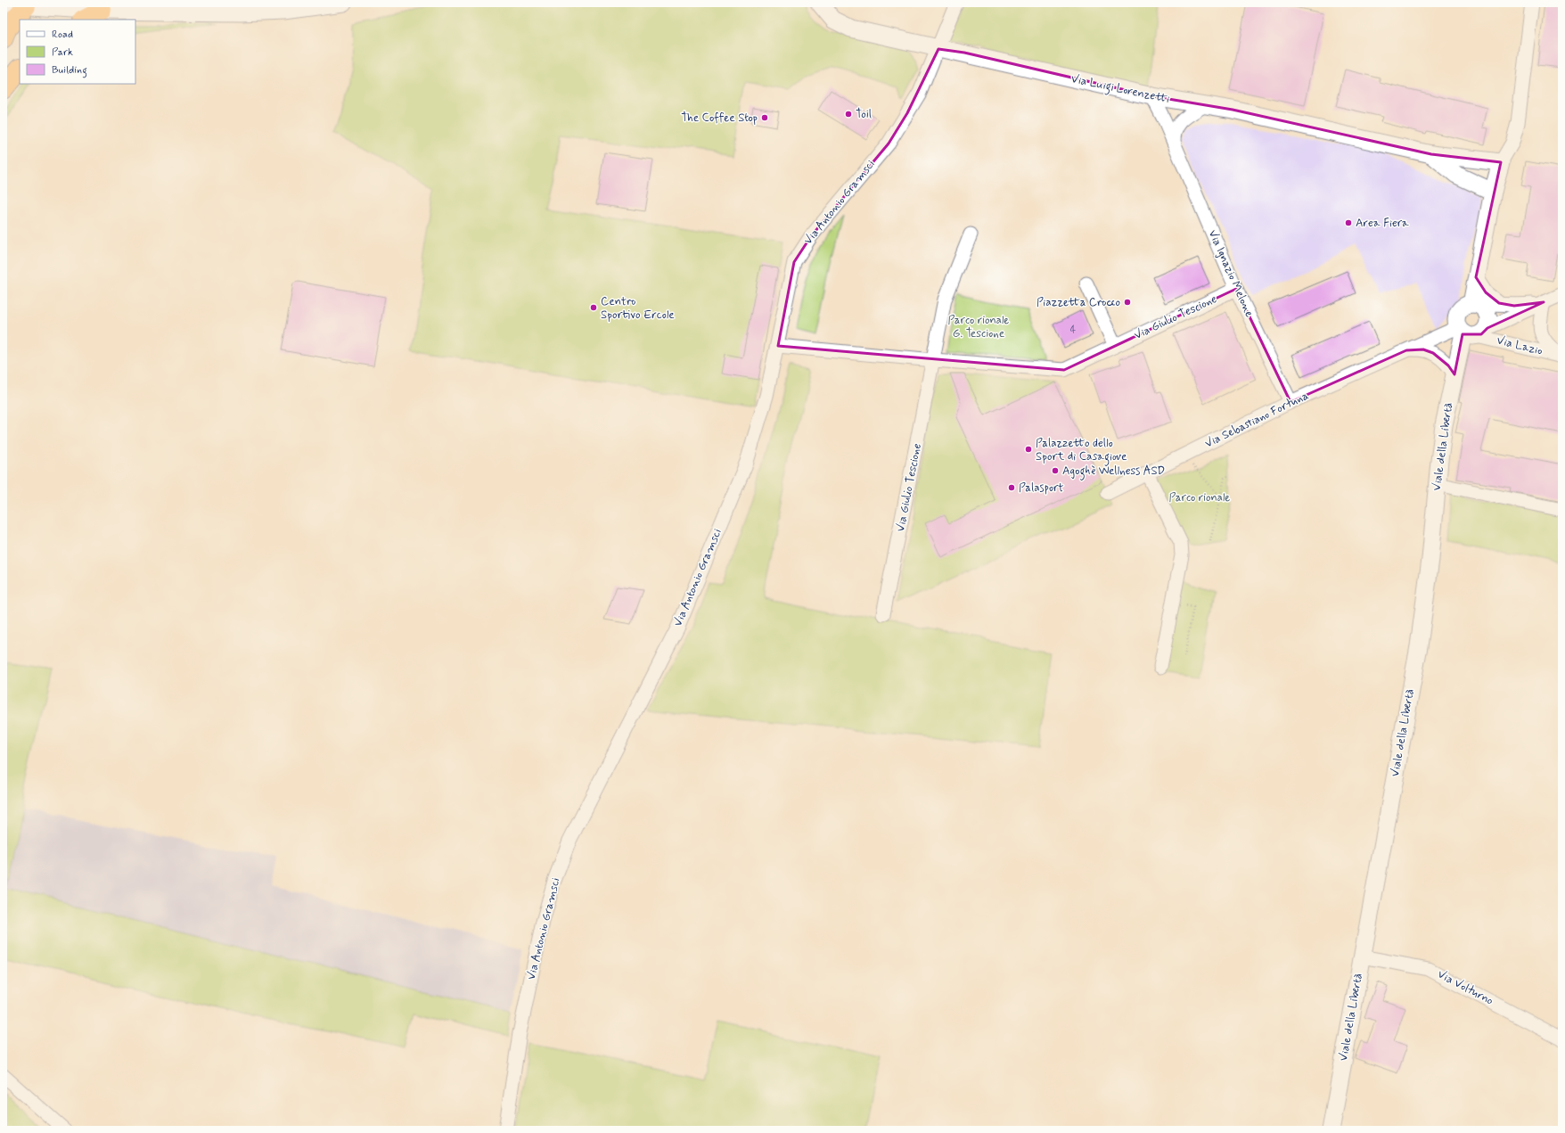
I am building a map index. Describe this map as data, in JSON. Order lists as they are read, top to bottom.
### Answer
{
  "streets": {
    "street": [
      "Via Luigi Lorenzetti",
      "Via Antonio Gramsci",
      "Via Ignazio Melone",
      "Via Giulio Tescione",
      "Via Lazio",
      "Via Sebastiano Fortuna",
      "Viale della Libertà",
      "Via Volturno"
    ]
  },
  "crossings": [
    ["Via Luigi Lorenzetti", "Via Antonio Gramsci"],
    ["Via Luigi Lorenzetti", "Via Ignazio Melone"],
    ["Via Antonio Gramsci", "Via Giulio Tescione"],
    ["Via Ignazio Melone", "Via Giulio Tescione"],
    ["Via Ignazio Melone", "Via Sebastiano Fortuna"],
    ["Via Lazio", "Via Sebastiano Fortuna"],
    ["Via Lazio", "Viale della Libertà"],
    ["Via Sebastiano Fortuna", "Viale della Libertà"],
    ["Viale della Libertà", "Via Volturno"]
  ],
  "parks": ["Parco rionale G. Tescione", "Parco rionale"],
  "places": [
    "Toil",
    "The Coffee Stop",
    "Area Fiera",
    "Piazzetta Crocco",
    "Centro Sportivo Ercole",
    "Palazzetto dello Sport di Casagiove",
    "Agoghè Wellness ASD",
    "Palasport"
  ],
  "house_numbers": ["4"],
  "legend": ["Road", "Park", "Building"]
}
